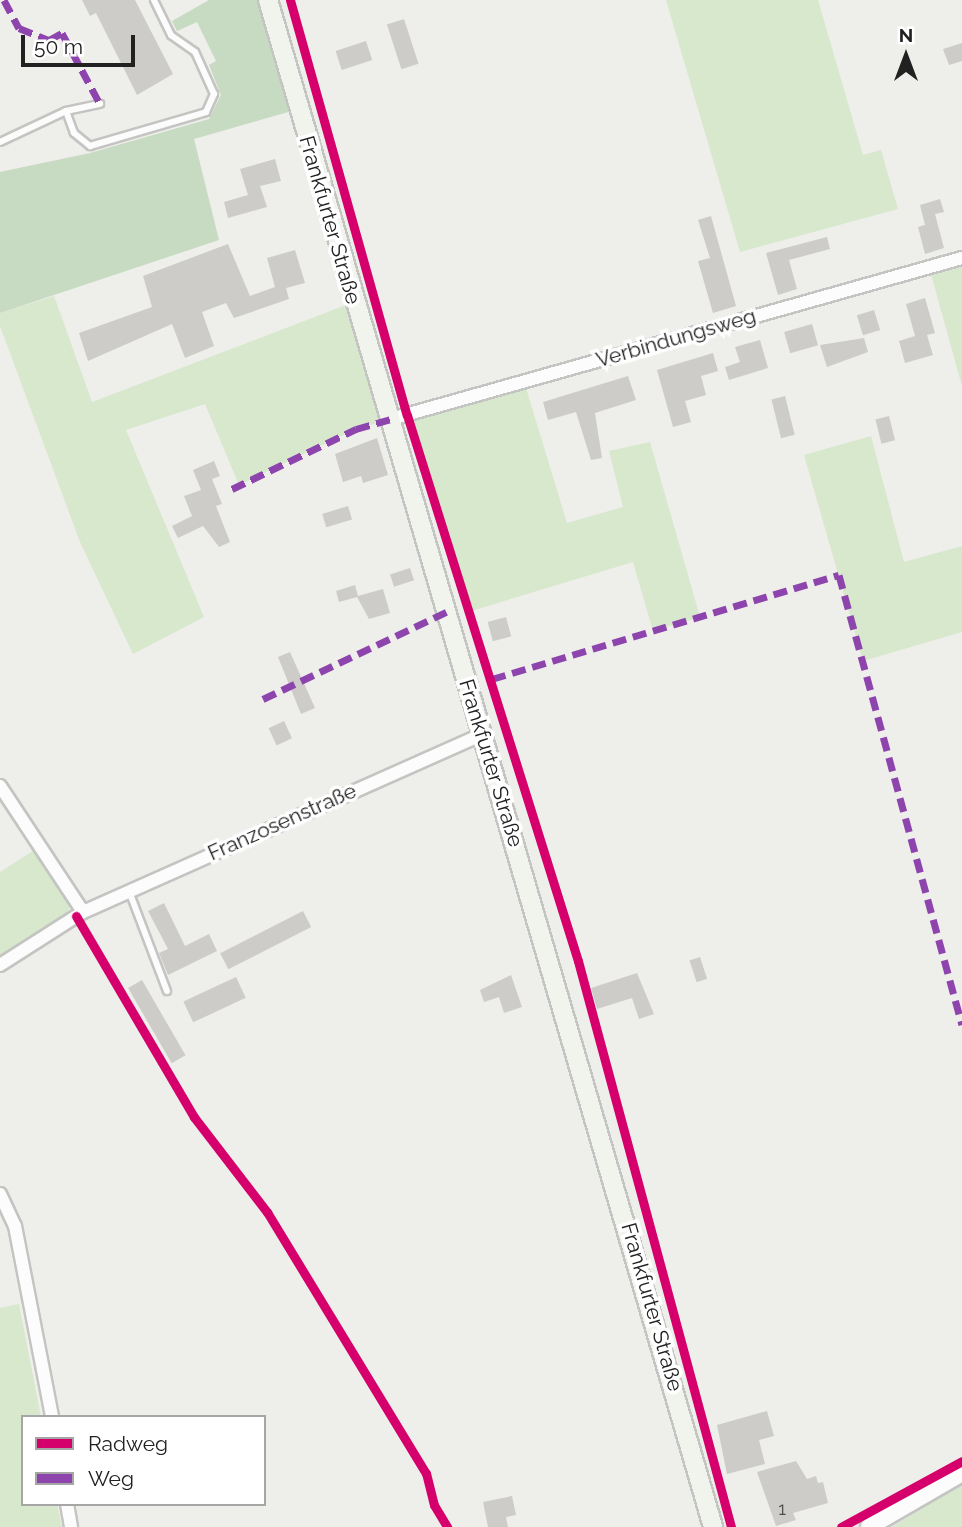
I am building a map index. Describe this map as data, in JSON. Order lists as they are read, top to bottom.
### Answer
{
  "streets": {
    "main road": ["Frankfurter Straße"],
    "street": ["Verbindungsweg", "Franzosenstraße"]
  },
  "crossings": [
    ["Frankfurter Straße", "Verbindungsweg"],
    ["Frankfurter Straße", "Franzosenstraße"]
  ],
  "house_numbers": ["1"],
  "legend": ["Radweg", "Weg"],
  "scale_bar": "50 m",
  "north": "top"
}
